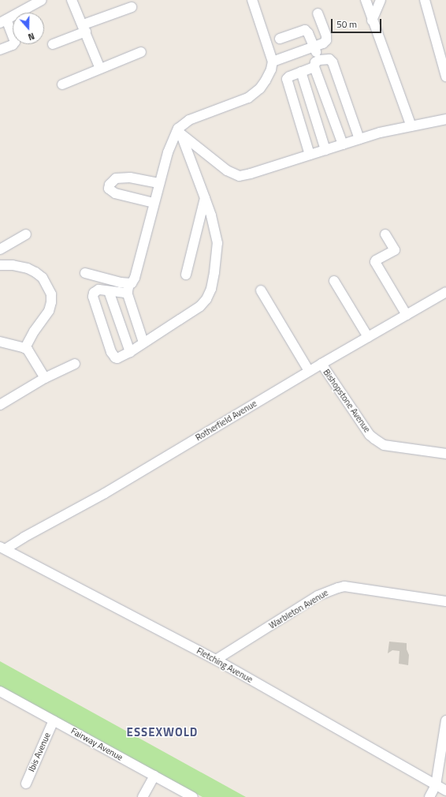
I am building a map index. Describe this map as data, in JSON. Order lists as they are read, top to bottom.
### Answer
{
  "streets": {
    "street": [
      "Bishopstone Avenue",
      "Rotherfield Avenue",
      "Warbleton Avenue",
      "Fletching Avenue",
      "Fairway Avenue",
      "Ibis Avenue"
    ]
  },
  "crossings": [
    ["Bishopstone Avenue", "Rotherfield Avenue"],
    ["Rotherfield Avenue", "Fletching Avenue"],
    ["Warbleton Avenue", "Fletching Avenue"],
    ["Fairway Avenue", "Ibis Avenue"]
  ],
  "districts": ["ESSEXWOLD"],
  "scale_bar": "50 m",
  "north": "bottom"
}
